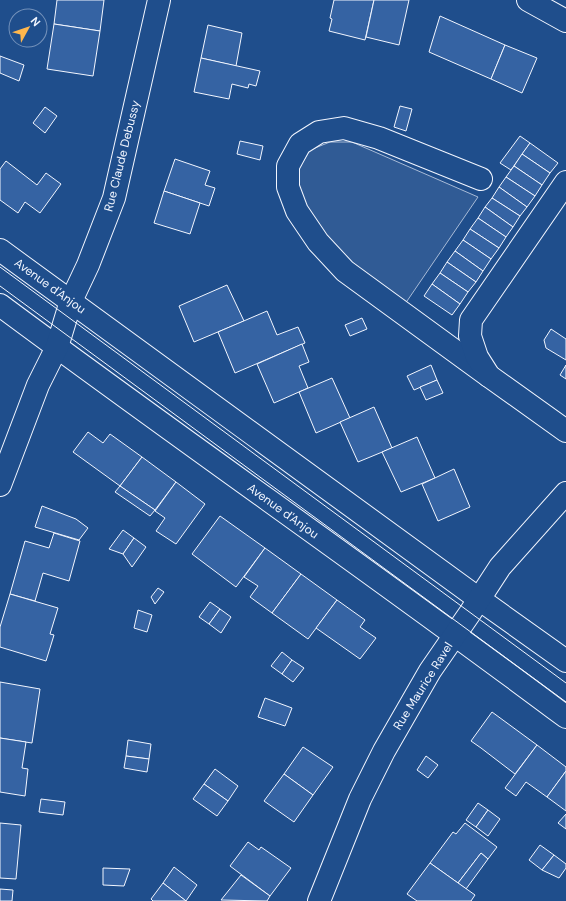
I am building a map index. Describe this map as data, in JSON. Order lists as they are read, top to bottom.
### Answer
{
  "streets": {
    "street": ["Rue Claude Debussy", "Avenue d'Anjou", "Rue Maurice Ravel"]
  },
  "crossings": [
    ["Rue Claude Debussy", "Avenue d'Anjou"],
    ["Avenue d'Anjou", "Rue Maurice Ravel"]
  ],
  "north": "top right"
}
